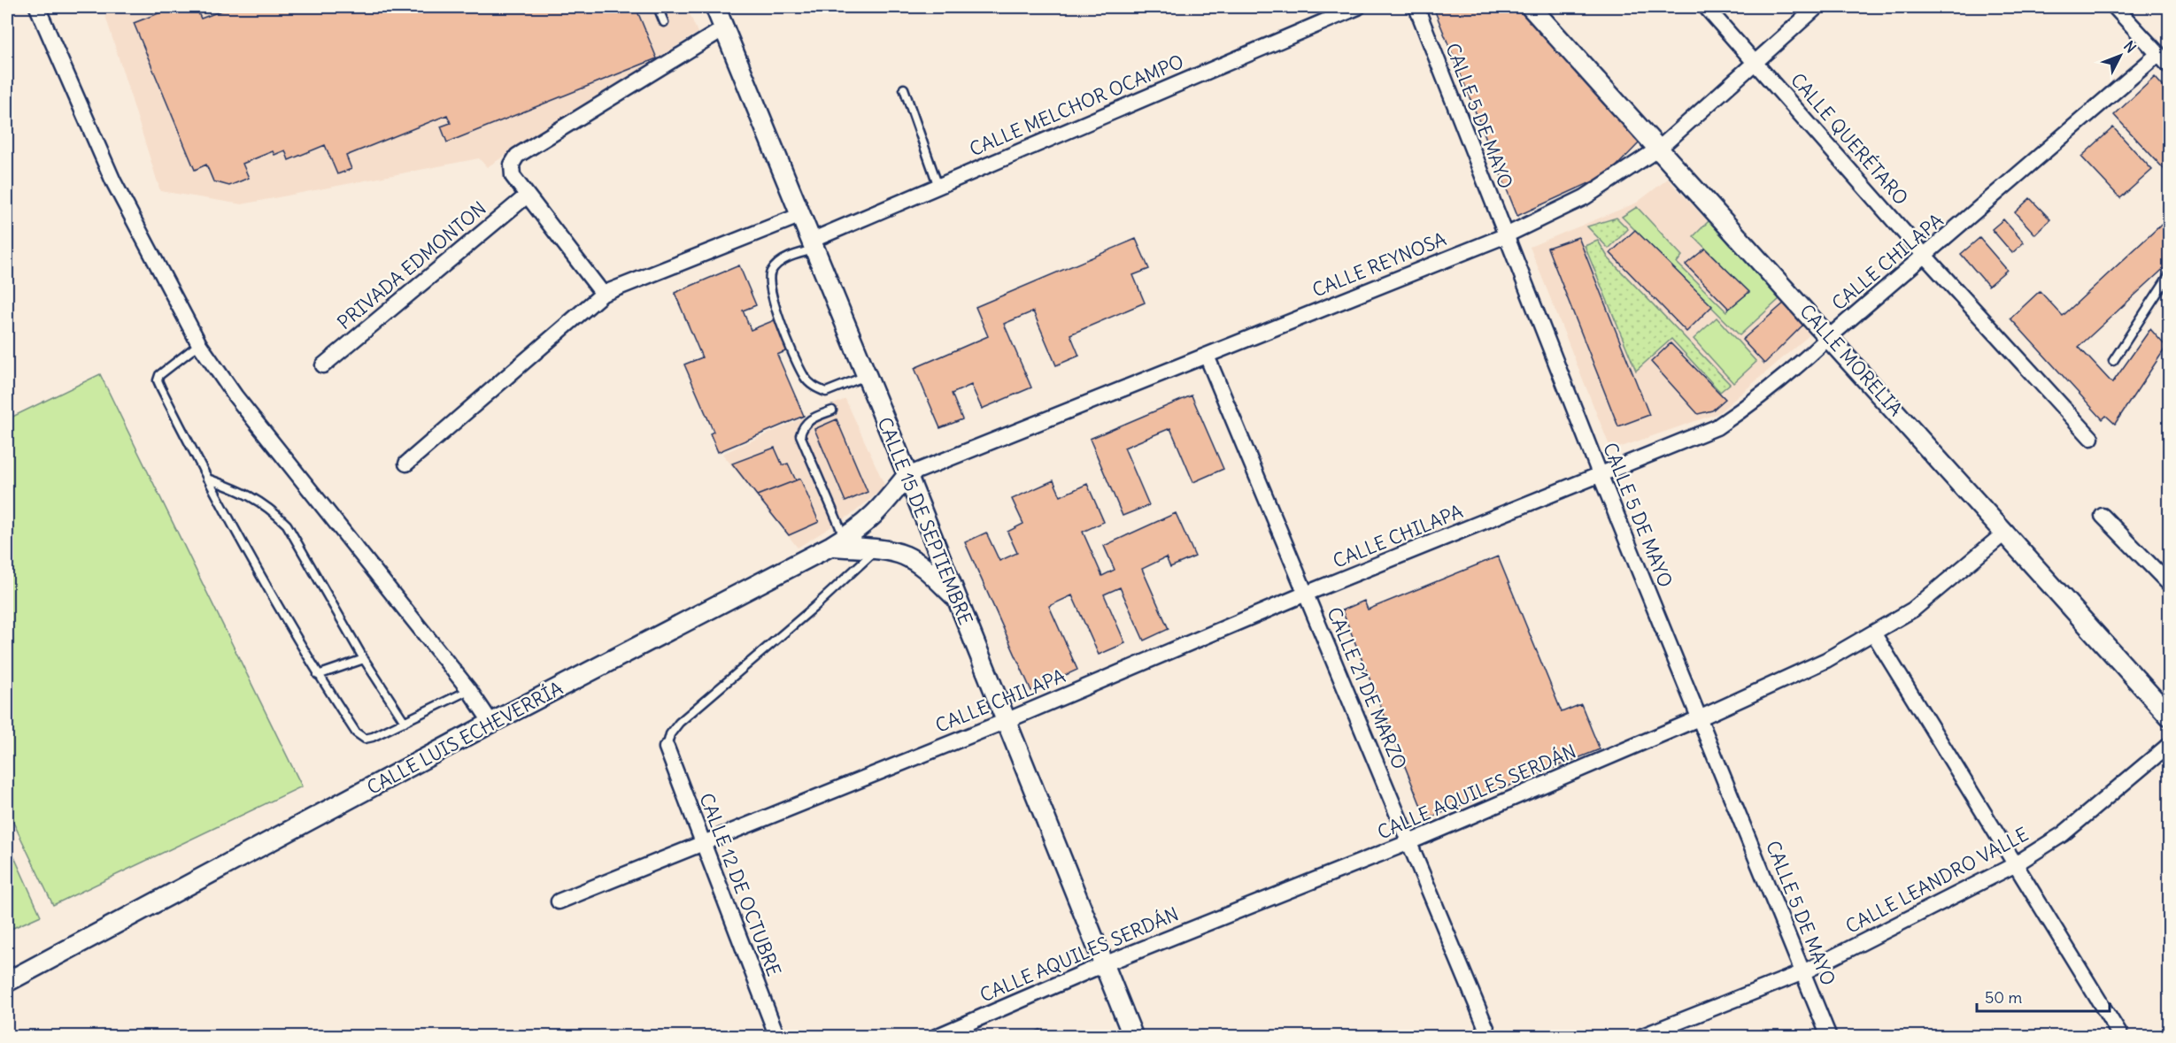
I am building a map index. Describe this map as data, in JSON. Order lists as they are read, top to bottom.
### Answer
{
  "streets": {
    "street": [
      "CALLE MELCHOR OCAMPO",
      "CALLE 5 DE MAYO",
      "CALLE QUERÉTARO",
      "CALLE CHILAPA",
      "CALLE REYNOSA",
      "PRIVADA EDMONTON",
      "CALLE MORELIA",
      "CALLE 15 DE SEPTIEMBRE",
      "CALLE 21 DE MARZO",
      "CALLE LUIS ECHEVERRÍA",
      "CALLE AQUILES SERDÁN",
      "CALLE LEANDRO VALLE",
      "CALLE 12 DE OCTUBRE"
    ]
  },
  "crossings": [
    ["CALLE MELCHOR OCAMPO", "CALLE 15 DE SEPTIEMBRE"],
    ["CALLE 5 DE MAYO", "CALLE CHILAPA"],
    ["CALLE 5 DE MAYO", "CALLE REYNOSA"],
    ["CALLE 5 DE MAYO", "CALLE AQUILES SERDÁN"],
    ["CALLE 5 DE MAYO", "CALLE LEANDRO VALLE"],
    ["CALLE QUERÉTARO", "CALLE CHILAPA"],
    ["CALLE QUERÉTARO", "CALLE REYNOSA"],
    ["CALLE CHILAPA", "CALLE MORELIA"],
    ["CALLE CHILAPA", "CALLE 15 DE SEPTIEMBRE"],
    ["CALLE CHILAPA", "CALLE 21 DE MARZO"],
    ["CALLE CHILAPA", "CALLE 12 DE OCTUBRE"],
    ["CALLE REYNOSA", "CALLE MORELIA"],
    ["CALLE REYNOSA", "CALLE 15 DE SEPTIEMBRE"],
    ["CALLE REYNOSA", "CALLE 21 DE MARZO"],
    ["CALLE REYNOSA", "CALLE LUIS ECHEVERRÍA"],
    ["CALLE MORELIA", "CALLE AQUILES SERDÁN"],
    ["CALLE 15 DE SEPTIEMBRE", "CALLE LUIS ECHEVERRÍA"],
    ["CALLE 15 DE SEPTIEMBRE", "CALLE AQUILES SERDÁN"],
    ["CALLE 21 DE MARZO", "CALLE AQUILES SERDÁN"]
  ],
  "scale_bar": "50 m",
  "north": "top right"
}
